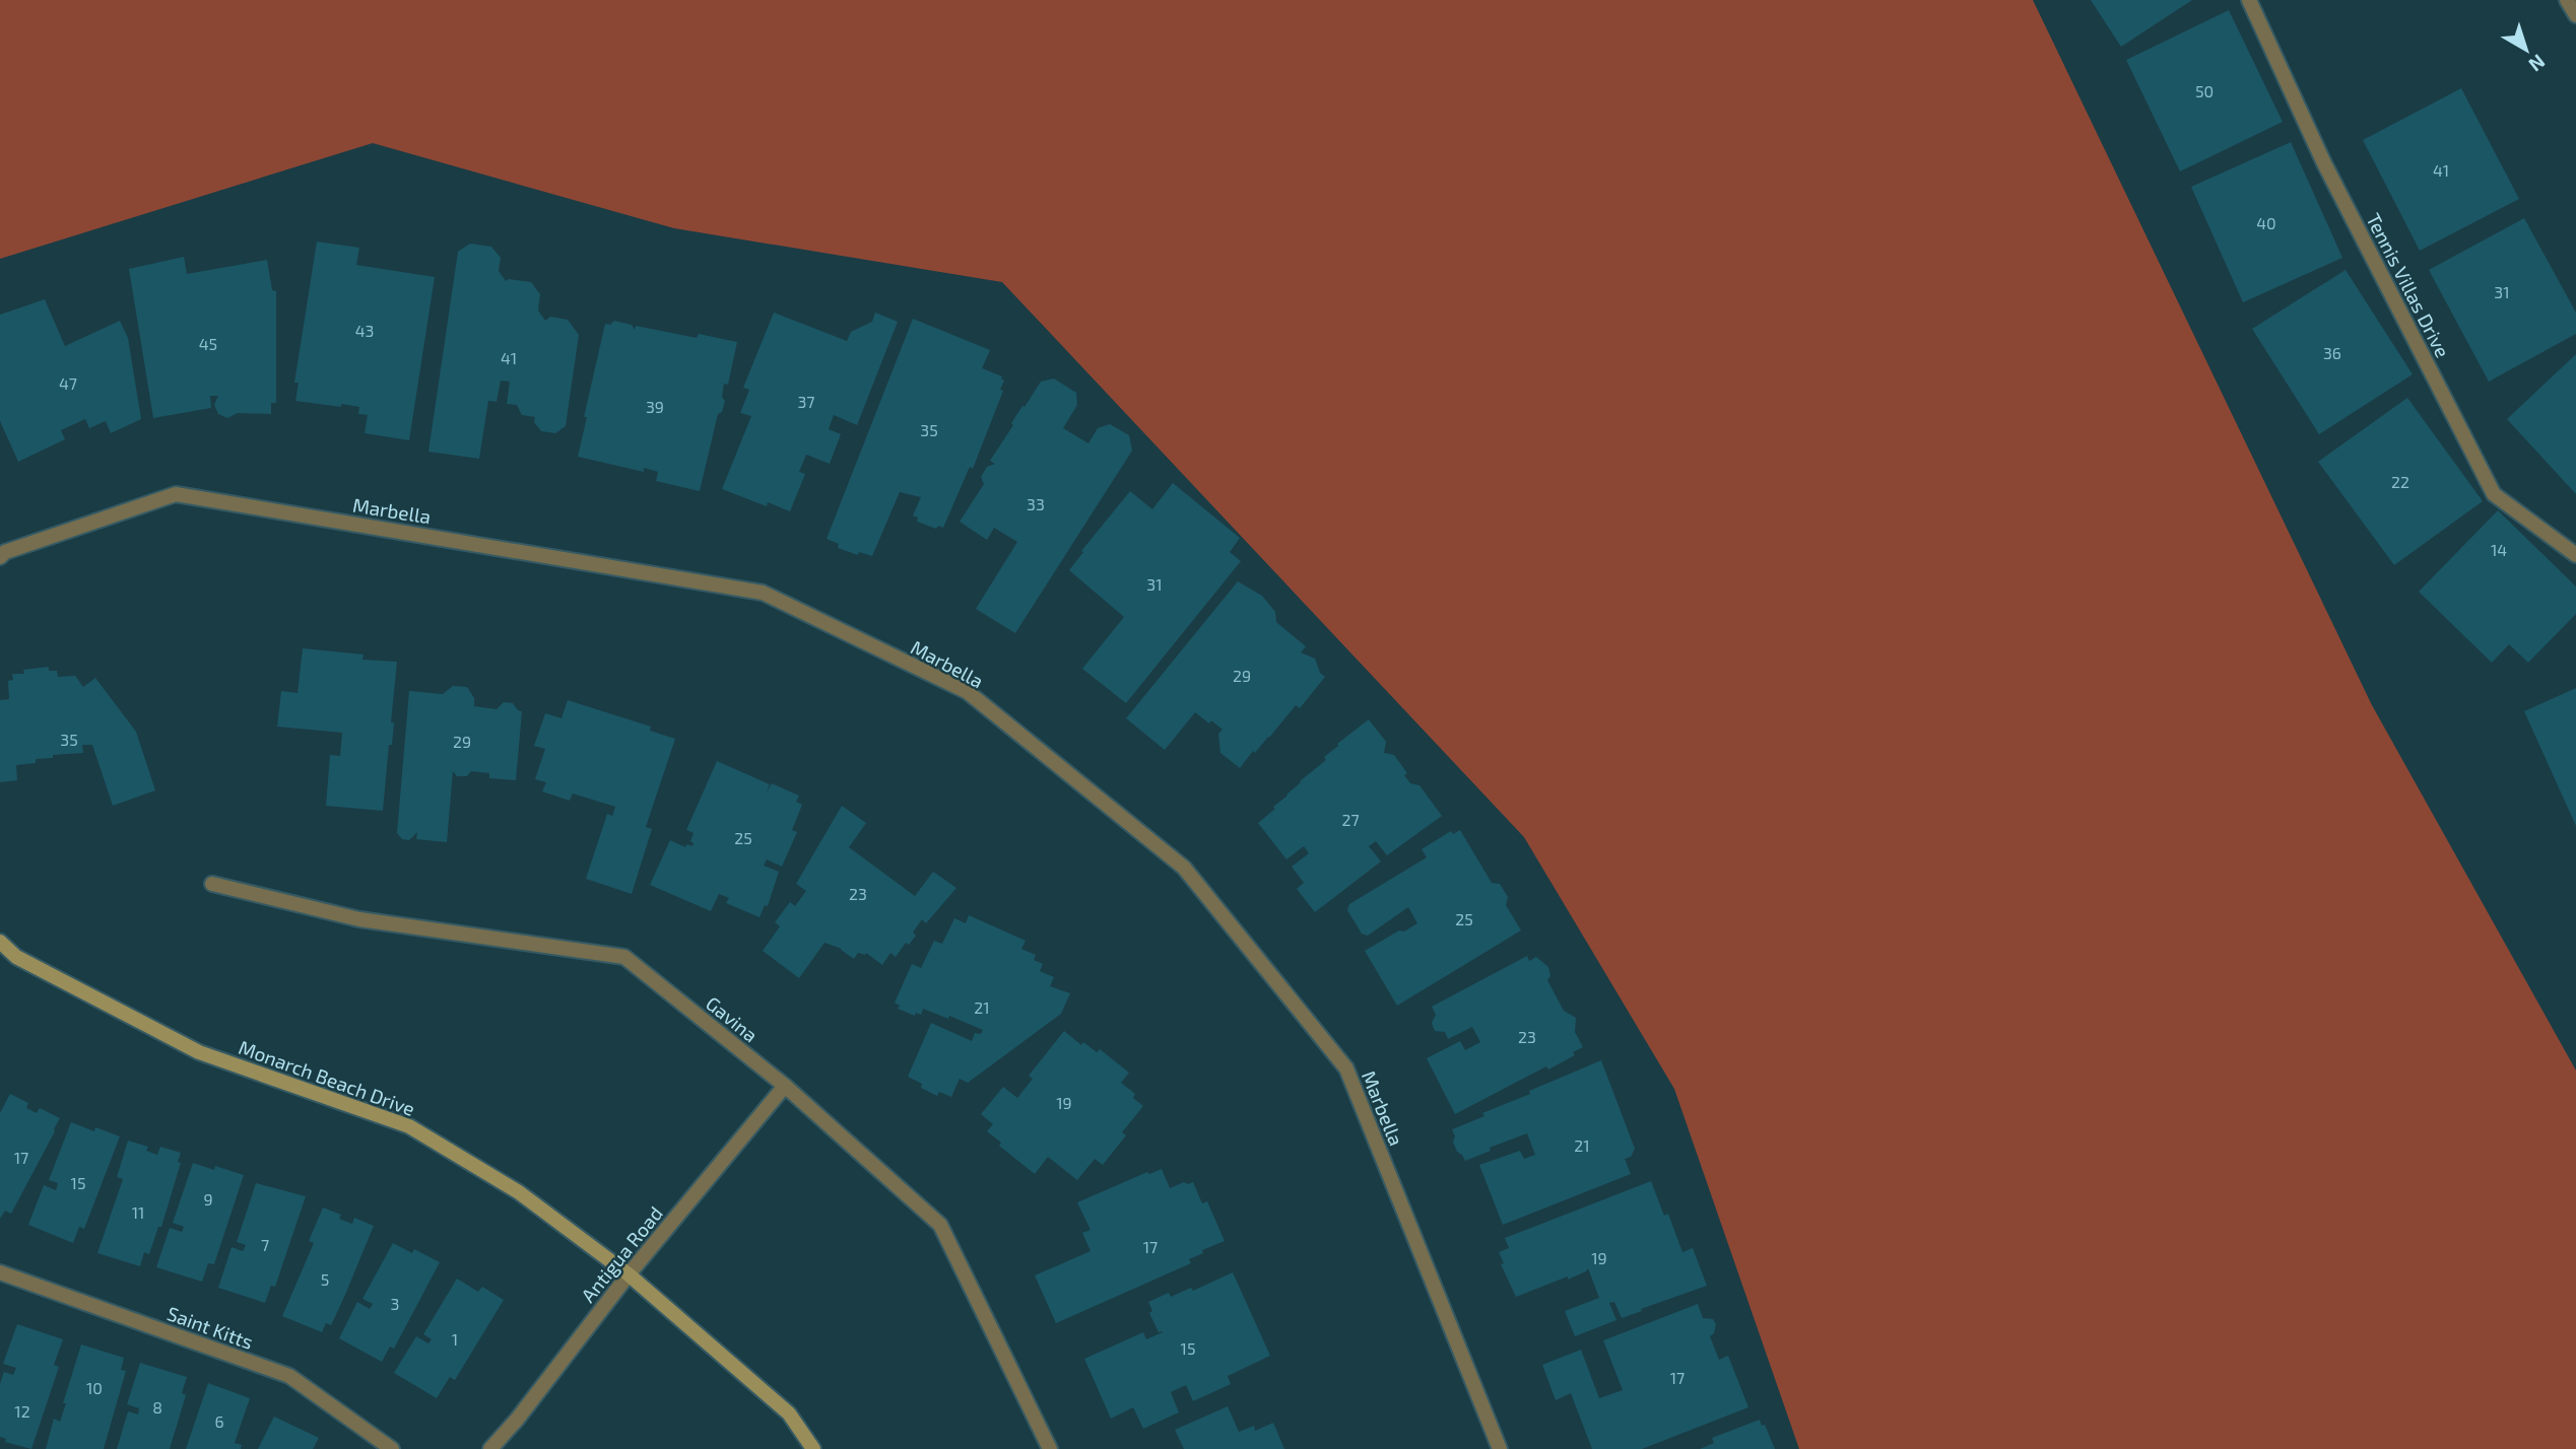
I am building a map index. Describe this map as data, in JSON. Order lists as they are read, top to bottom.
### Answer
{
  "streets": {
    "street": [
      "Tennis Villas Drive",
      "Marbella",
      "Gavina",
      "Monarch Beach Drive",
      "Antigua Road",
      "Saint Kitts"
    ]
  },
  "crossings": [
    ["Gavina", "Antigua Road"],
    ["Monarch Beach Drive", "Antigua Road"]
  ],
  "house_numbers": [
    "50",
    "41",
    "40",
    "31",
    "43",
    "45",
    "36",
    "41",
    "47",
    "37",
    "39",
    "35",
    "22",
    "33",
    "14",
    "31",
    "29",
    "35",
    "29",
    "27",
    "25",
    "23",
    "25",
    "21",
    "23",
    "19",
    "21",
    "17",
    "15",
    "9",
    "11",
    "7",
    "17",
    "19",
    "5",
    "3",
    "1",
    "15",
    "17",
    "10",
    "8",
    "12",
    "6"
  ],
  "north": "bottom right"
}
